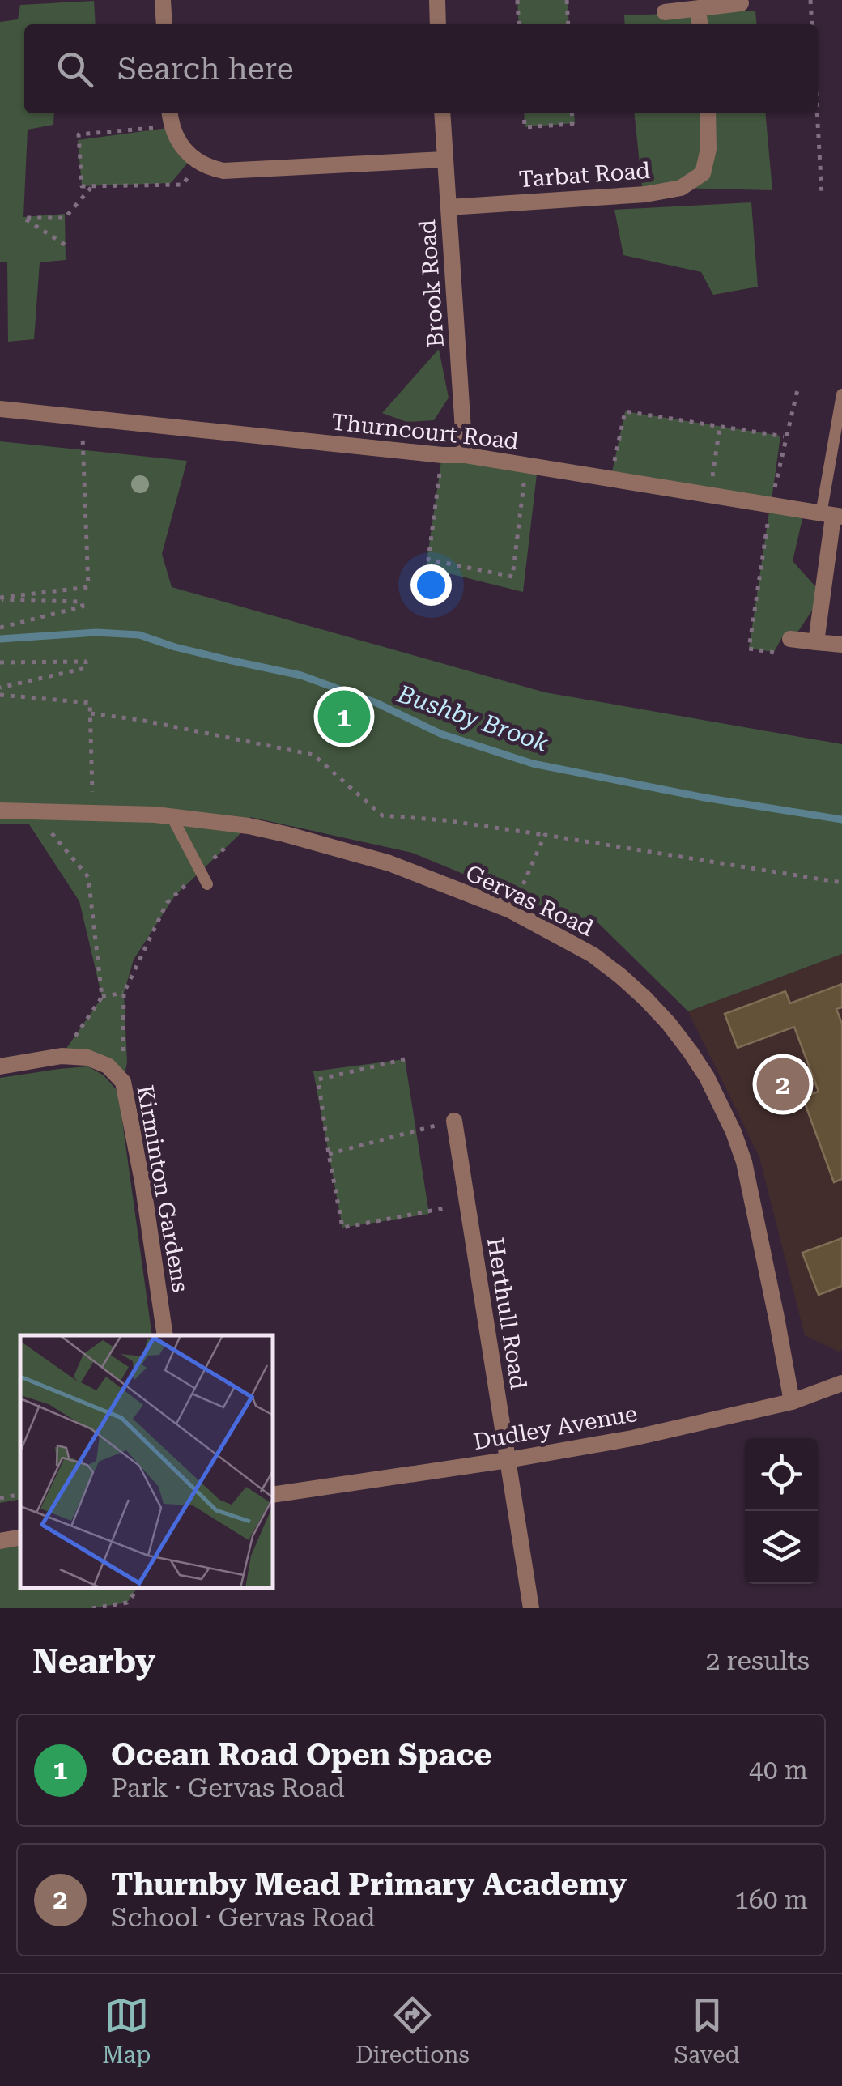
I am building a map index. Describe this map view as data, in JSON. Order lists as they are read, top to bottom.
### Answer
{
  "streets": {
    "street": [
      "Tarbat Road",
      "Brook Road",
      "Thurncourt Road",
      "Gervas Road",
      "Kirminton Gardens",
      "Herthull Road",
      "Dudley Avenue"
    ]
  },
  "crossings": [
    ["Tarbat Road", "Brook Road"],
    ["Brook Road", "Thurncourt Road"],
    ["Gervas Road", "Dudley Avenue"],
    ["Herthull Road", "Dudley Avenue"]
  ],
  "water": ["Bushby Brook"],
  "page": {
    "search": "Search here",
    "pins": ["1", "2"],
    "heading": ["Nearby", "2 results"],
    "list": [
      {
        "mark": "1",
        "name": "Ocean Road Open Space",
        "note": "Park · Gervas Road",
        "value": "40 m"
      },
      {
        "mark": "2",
        "name": "Thurnby Mead Primary Academy",
        "note": "School · Gervas Road",
        "value": "160 m"
      }
    ],
    "nav": ["Map", "Directions", "Saved"]
  }
}
